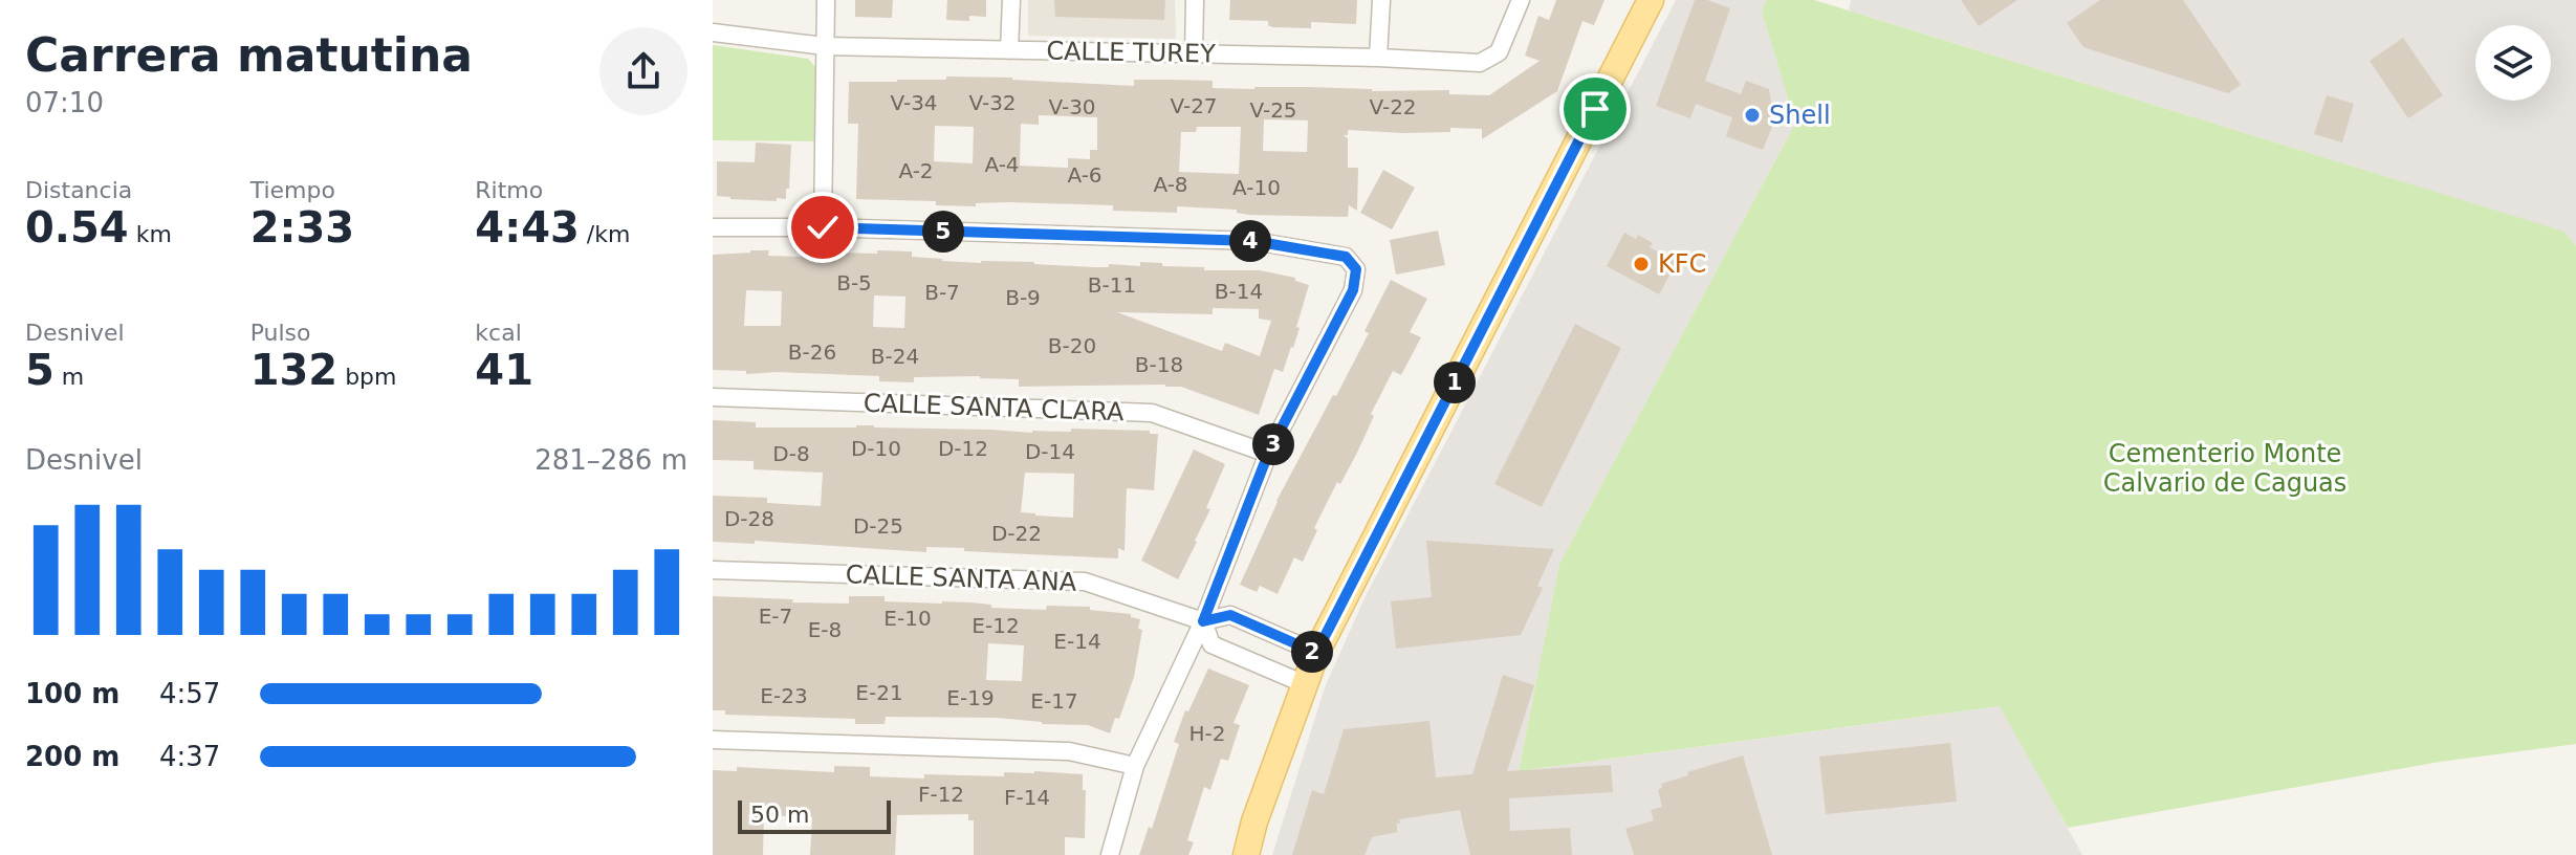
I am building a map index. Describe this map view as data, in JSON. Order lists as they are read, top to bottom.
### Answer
{
  "streets": {
    "street": ["CALLE TUREY", "CALLE SANTA CLARA", "CALLE SANTA ANA"]
  },
  "parks": ["Cementerio Monte Calvario de Caguas"],
  "places": ["Shell", "KFC"],
  "house_numbers": [
    "V-34",
    "V-32",
    "V-27",
    "V-30",
    "V-22",
    "V-25",
    "A-4",
    "A-2",
    "A-6",
    "A-8",
    "A-10",
    "B-5",
    "B-11",
    "B-14",
    "B-7",
    "B-9",
    "B-20",
    "B-26",
    "B-24",
    "B-18",
    "D-10",
    "D-12",
    "D-14",
    "D-8",
    "D-28",
    "D-25",
    "D-22",
    "E-7",
    "E-10",
    "E-12",
    "E-8",
    "E-14",
    "E-21",
    "E-23",
    "E-19",
    "E-17",
    "H-2",
    "F-12",
    "F-14"
  ],
  "scale_bar": "50 m",
  "page": {
    "heading": ["Carrera matutina", "07:10"],
    "stats": [
      ["Distancia", "0.54 km"],
      ["Tiempo", "2:33"],
      ["Ritmo", "4:43 /km"],
      ["Desnivel", "5 m"],
      ["Pulso", "132 bpm"],
      ["kcal", "41"]
    ],
    "pins": [
      "5",
      "4",
      "1",
      "3",
      "2"
    ],
    "chart": ["Desnivel", "281–286 m"],
    "list": [
      {
        "name": "100 m",
        "note": "4:57"
      },
      {
        "name": "200 m",
        "note": "4:37"
      }
    ],
    "scale": "50 m"
  }
}
